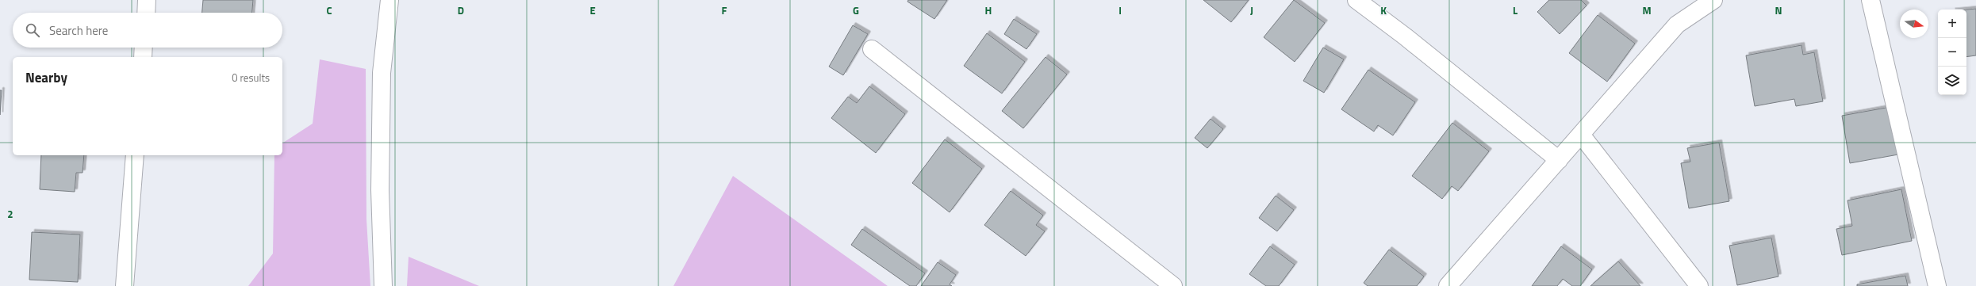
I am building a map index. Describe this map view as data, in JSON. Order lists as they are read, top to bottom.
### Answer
{
  "north": "right",
  "page": {
    "map_buttons": ["+", "−"],
    "search": "Search here",
    "heading": ["Nearby", "0 results"]
  },
  "grid": {
    "columns": [
      "C",
      "D",
      "E",
      "F",
      "G",
      "H",
      "I",
      "J",
      "K",
      "L",
      "M",
      "N"
    ],
    "rows": ["2"]
  }
}
